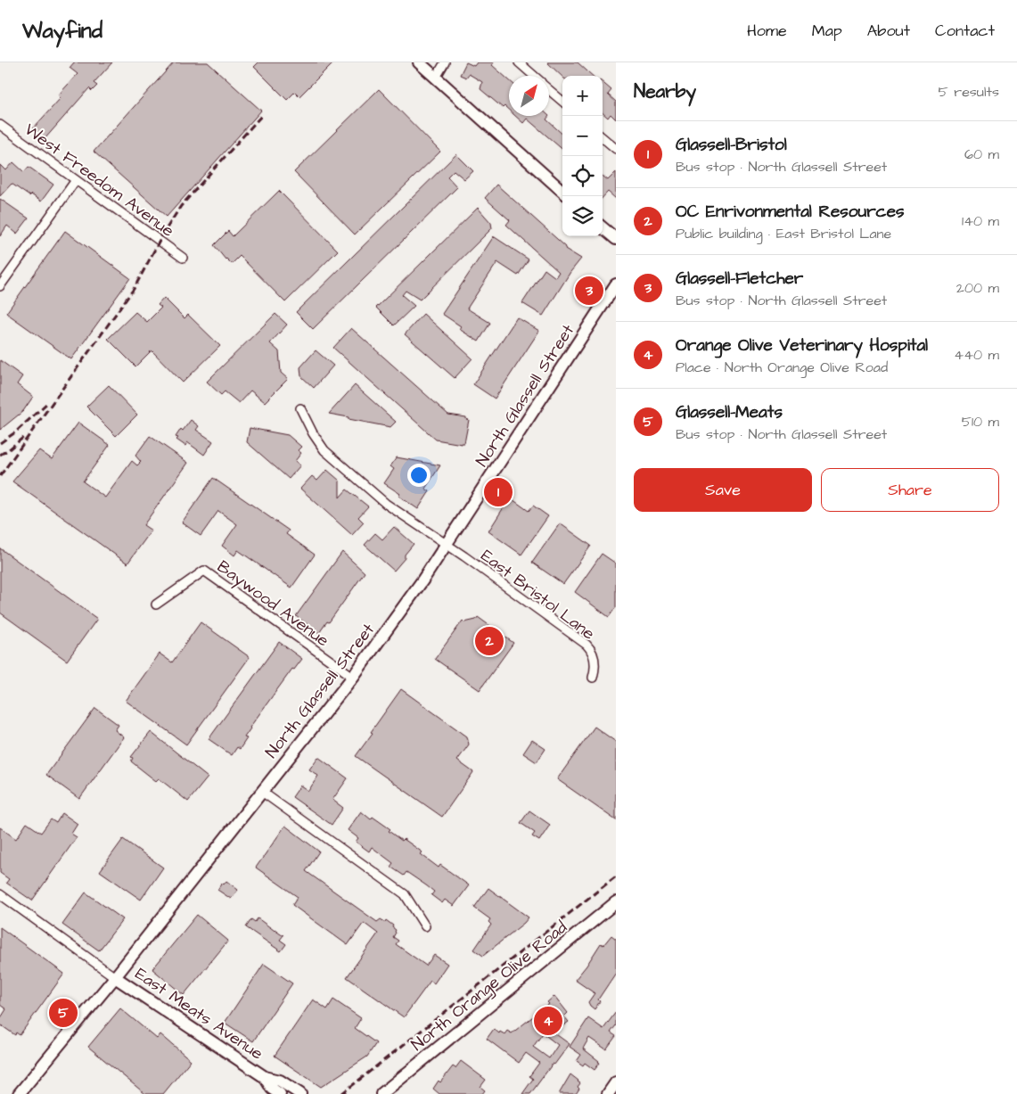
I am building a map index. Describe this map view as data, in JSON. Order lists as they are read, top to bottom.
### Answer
{
  "streets": {
    "main road": ["North Glassell Street", "North Orange Olive Road", "East Meats Avenue"],
    "street": ["West Freedom Avenue", "East Bristol Lane", "Baywood Avenue"]
  },
  "crossings": [
    ["North Glassell Street", "East Bristol Lane"],
    ["North Glassell Street", "Baywood Avenue"],
    ["North Glassell Street", "East Meats Avenue"]
  ],
  "north": "top right",
  "page": {
    "header": "Wayfind",
    "nav": [
      "Home",
      "Map",
      "About",
      "Contact"
    ],
    "heading": ["Nearby", "5 results"],
    "map_buttons": ["+", "−"],
    "list": [
      {
        "mark": "1",
        "name": "Glassell-Bristol",
        "note": "Bus stop · North Glassell Street",
        "value": "60 m"
      },
      {
        "mark": "2",
        "name": "OC Enrivonmental Resources",
        "note": "Public building · East Bristol Lane",
        "value": "140 m"
      },
      {
        "mark": "3",
        "name": "Glassell-Fletcher",
        "note": "Bus stop · North Glassell Street",
        "value": "200 m"
      },
      {
        "mark": "4",
        "name": "Orange Olive Veterinary Hospital",
        "note": "Place · North Orange Olive Road",
        "value": "440 m"
      },
      {
        "mark": "5",
        "name": "Glassell-Meats",
        "note": "Bus stop · North Glassell Street",
        "value": "510 m"
      }
    ],
    "pins": [
      "3",
      "1",
      "2",
      "5",
      "4"
    ],
    "buttons": ["Save", "Share"]
  }
}
